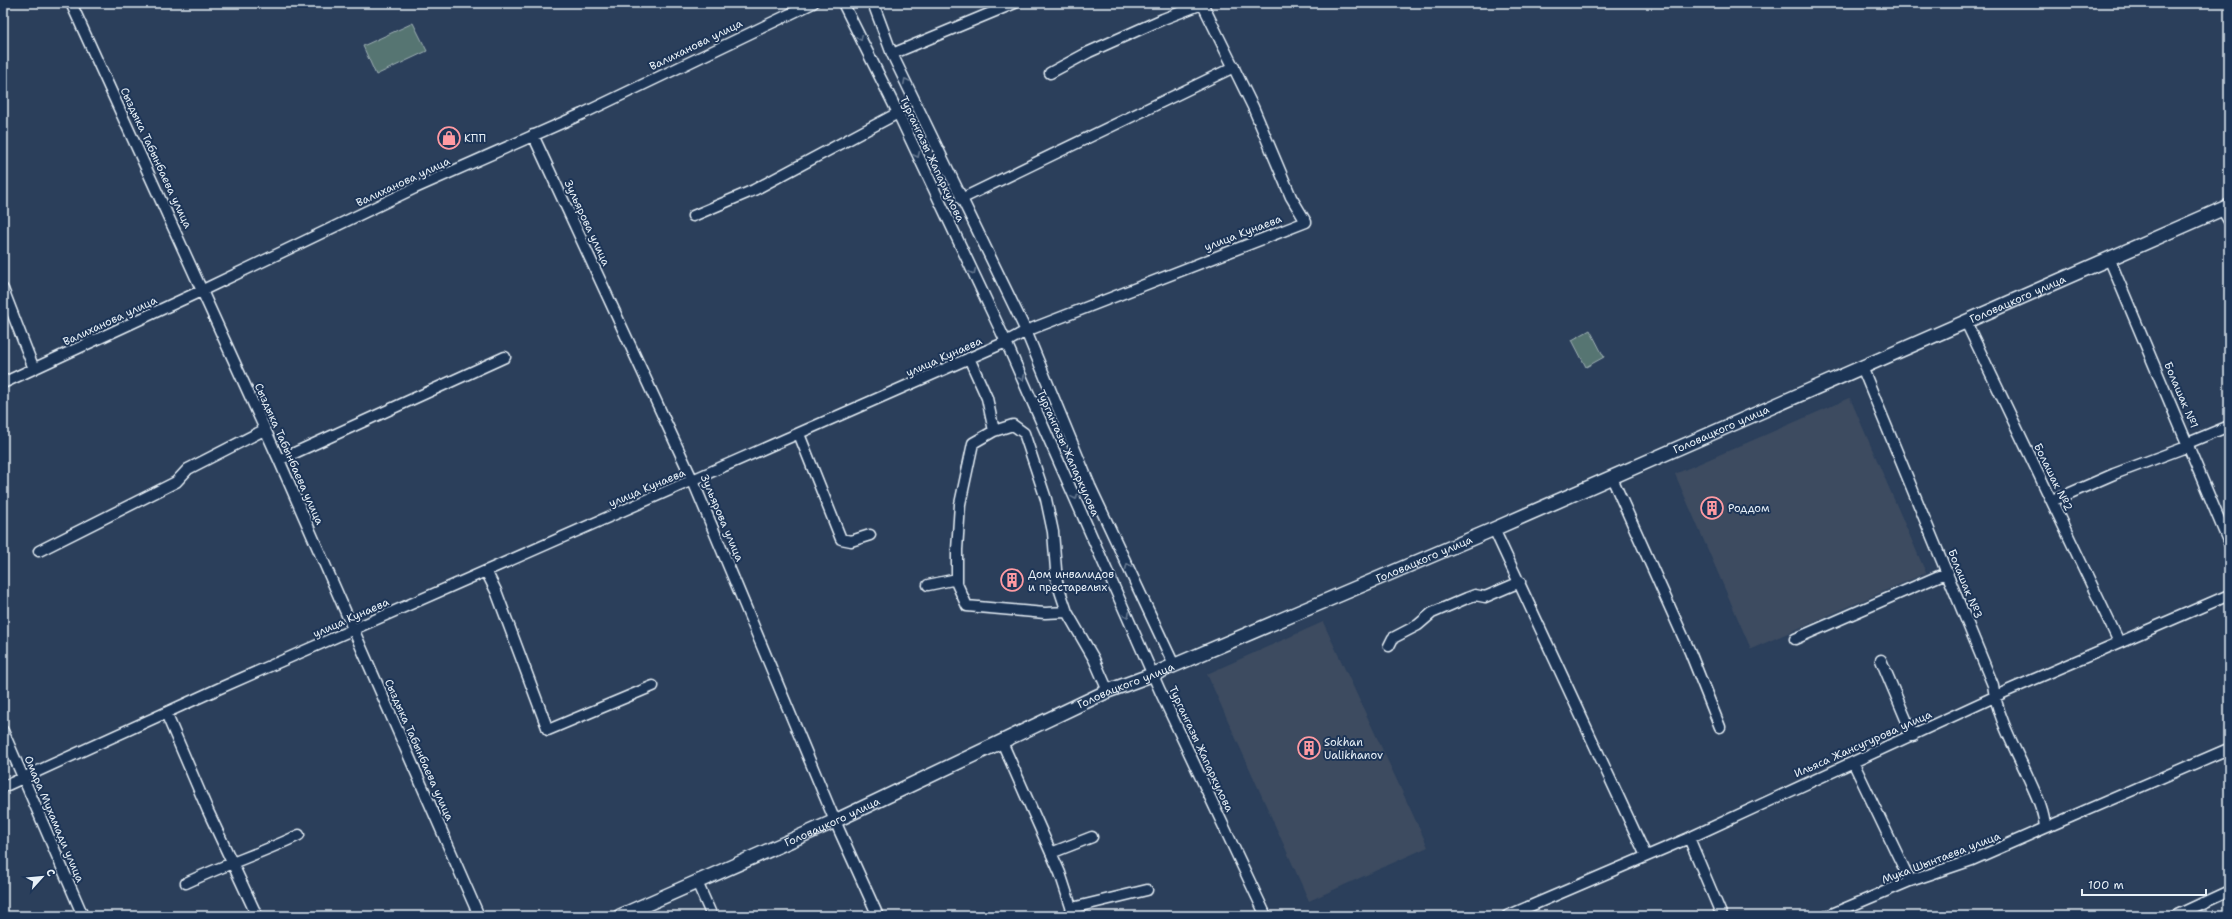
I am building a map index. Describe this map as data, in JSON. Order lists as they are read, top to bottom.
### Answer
{
  "streets": {
    "main road": ["Головацкого улица"],
    "street": [
      "Валиханова улица",
      "Сыздыка Табынбаева улица",
      "Тургангазы Жапаркулова",
      "Зульярова улица",
      "улица Кунаева",
      "Болашак №1",
      "Болашак №2",
      "Болашак №3",
      "Ильяса Жансугурова улица",
      "Омара Мухамади улица",
      "Мука Шынтаева улица"
    ]
  },
  "crossings": [
    ["Валиханова улица", "Сыздыка Табынбаева улица"],
    ["Валиханова улица", "Зульярова улица"],
    ["Сыздыка Табынбаева улица", "улица Кунаева"],
    ["Тургангазы Жапаркулова", "улица Кунаева"],
    ["Тургангазы Жапаркулова", "Головацкого улица"],
    ["Зульярова улица", "улица Кунаева"],
    ["Зульярова улица", "Головацкого улица"],
    ["улица Кунаева", "Омара Мухамади улица"],
    ["Головацкого улица", "Болашак №1"],
    ["Головацкого улица", "Болашак №2"],
    ["Головацкого улица", "Болашак №3"],
    ["Болашак №2", "Ильяса Жансугурова улица"],
    ["Болашак №3", "Ильяса Жансугурова улица"],
    ["Болашак №3", "Мука Шынтаева улица"]
  ],
  "places": {
    "shop": ["КПП"],
    "building": ["Роддом", "Дом инвалидов и престарелых", "Sokhan Ualikhanov"]
  },
  "scale_bar": "100 m",
  "north": "top right"
}
